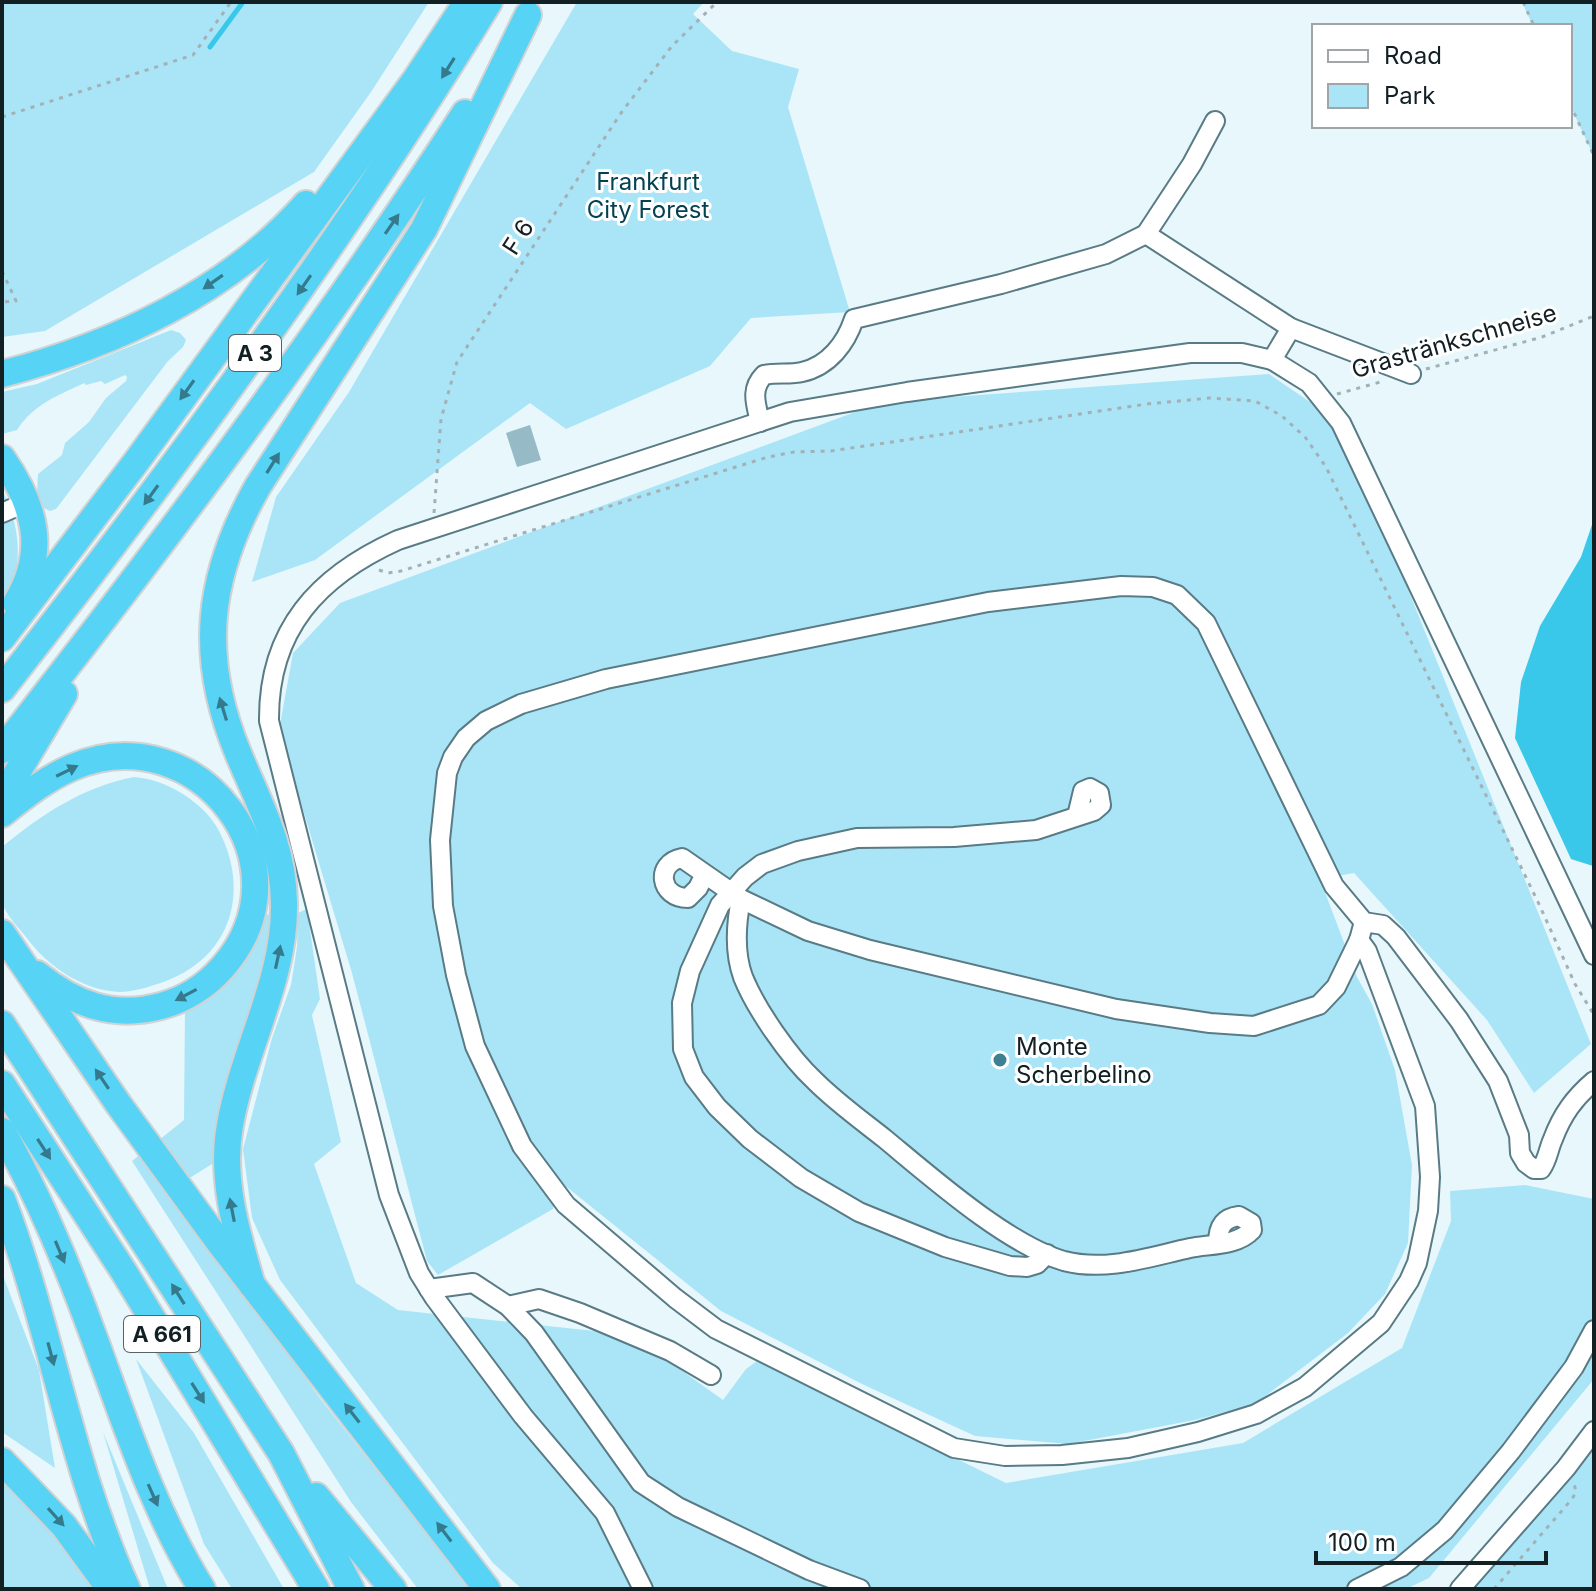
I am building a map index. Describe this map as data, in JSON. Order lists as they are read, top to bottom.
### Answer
{
  "streets": {
    "highway": ["A 3", "A 661"],
    "path": ["F 6", "Grastränkschneise"]
  },
  "parks": ["Frankfurt City Forest"],
  "places": ["Monte Scherbelino"],
  "legend": ["Road", "Park"],
  "scale_bar": "100 m"
}
